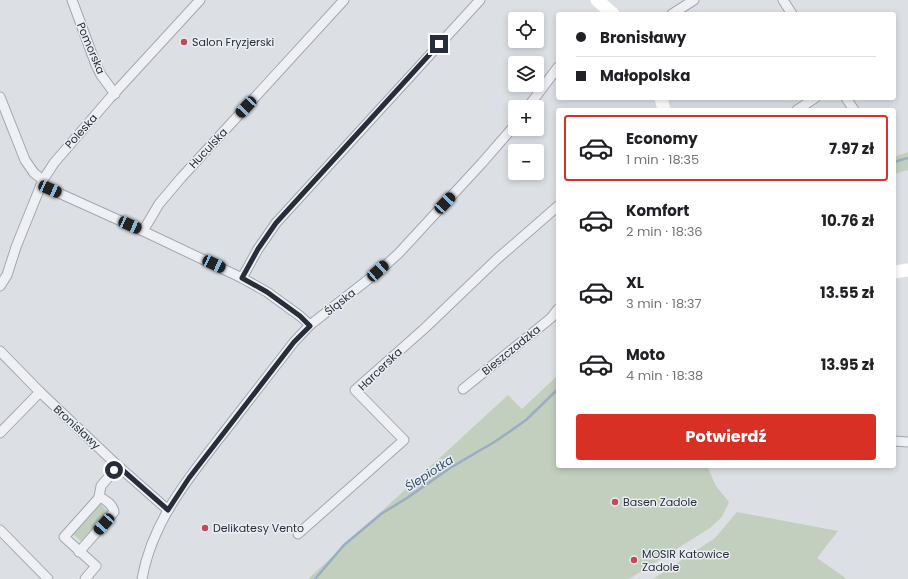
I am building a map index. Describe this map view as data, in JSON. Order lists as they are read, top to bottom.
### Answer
{
  "streets": {
    "street": [
      "Pomorska",
      "Poleska",
      "Huculska",
      "Śląska",
      "Bieszczadzka",
      "Harcerska",
      "Bronisławy"
    ]
  },
  "crossings": [
    ["Pomorska", "Poleska"],
    ["Śląska", "Bronisławy"]
  ],
  "water": ["Ślepiotka"],
  "places": [
    "Salon Fryzjerski",
    "Basen Zadole",
    "Delikatesy Vento",
    "MOSIR Katowice Zadole"
  ],
  "page": {
    "map_buttons": ["+", "−"],
    "banner": ["Bronisławy", "Małopolska"],
    "list": [
      {
        "name": "Economy",
        "note": "1 min · 18:35",
        "value": "7.97 zł"
      },
      {
        "name": "Komfort",
        "note": "2 min · 18:36",
        "value": "10.76 zł"
      },
      {
        "name": "XL",
        "note": "3 min · 18:37",
        "value": "13.55 zł"
      },
      {
        "name": "Moto",
        "note": "4 min · 18:38",
        "value": "13.95 zł"
      }
    ],
    "buttons": "Potwierdź"
  }
}
